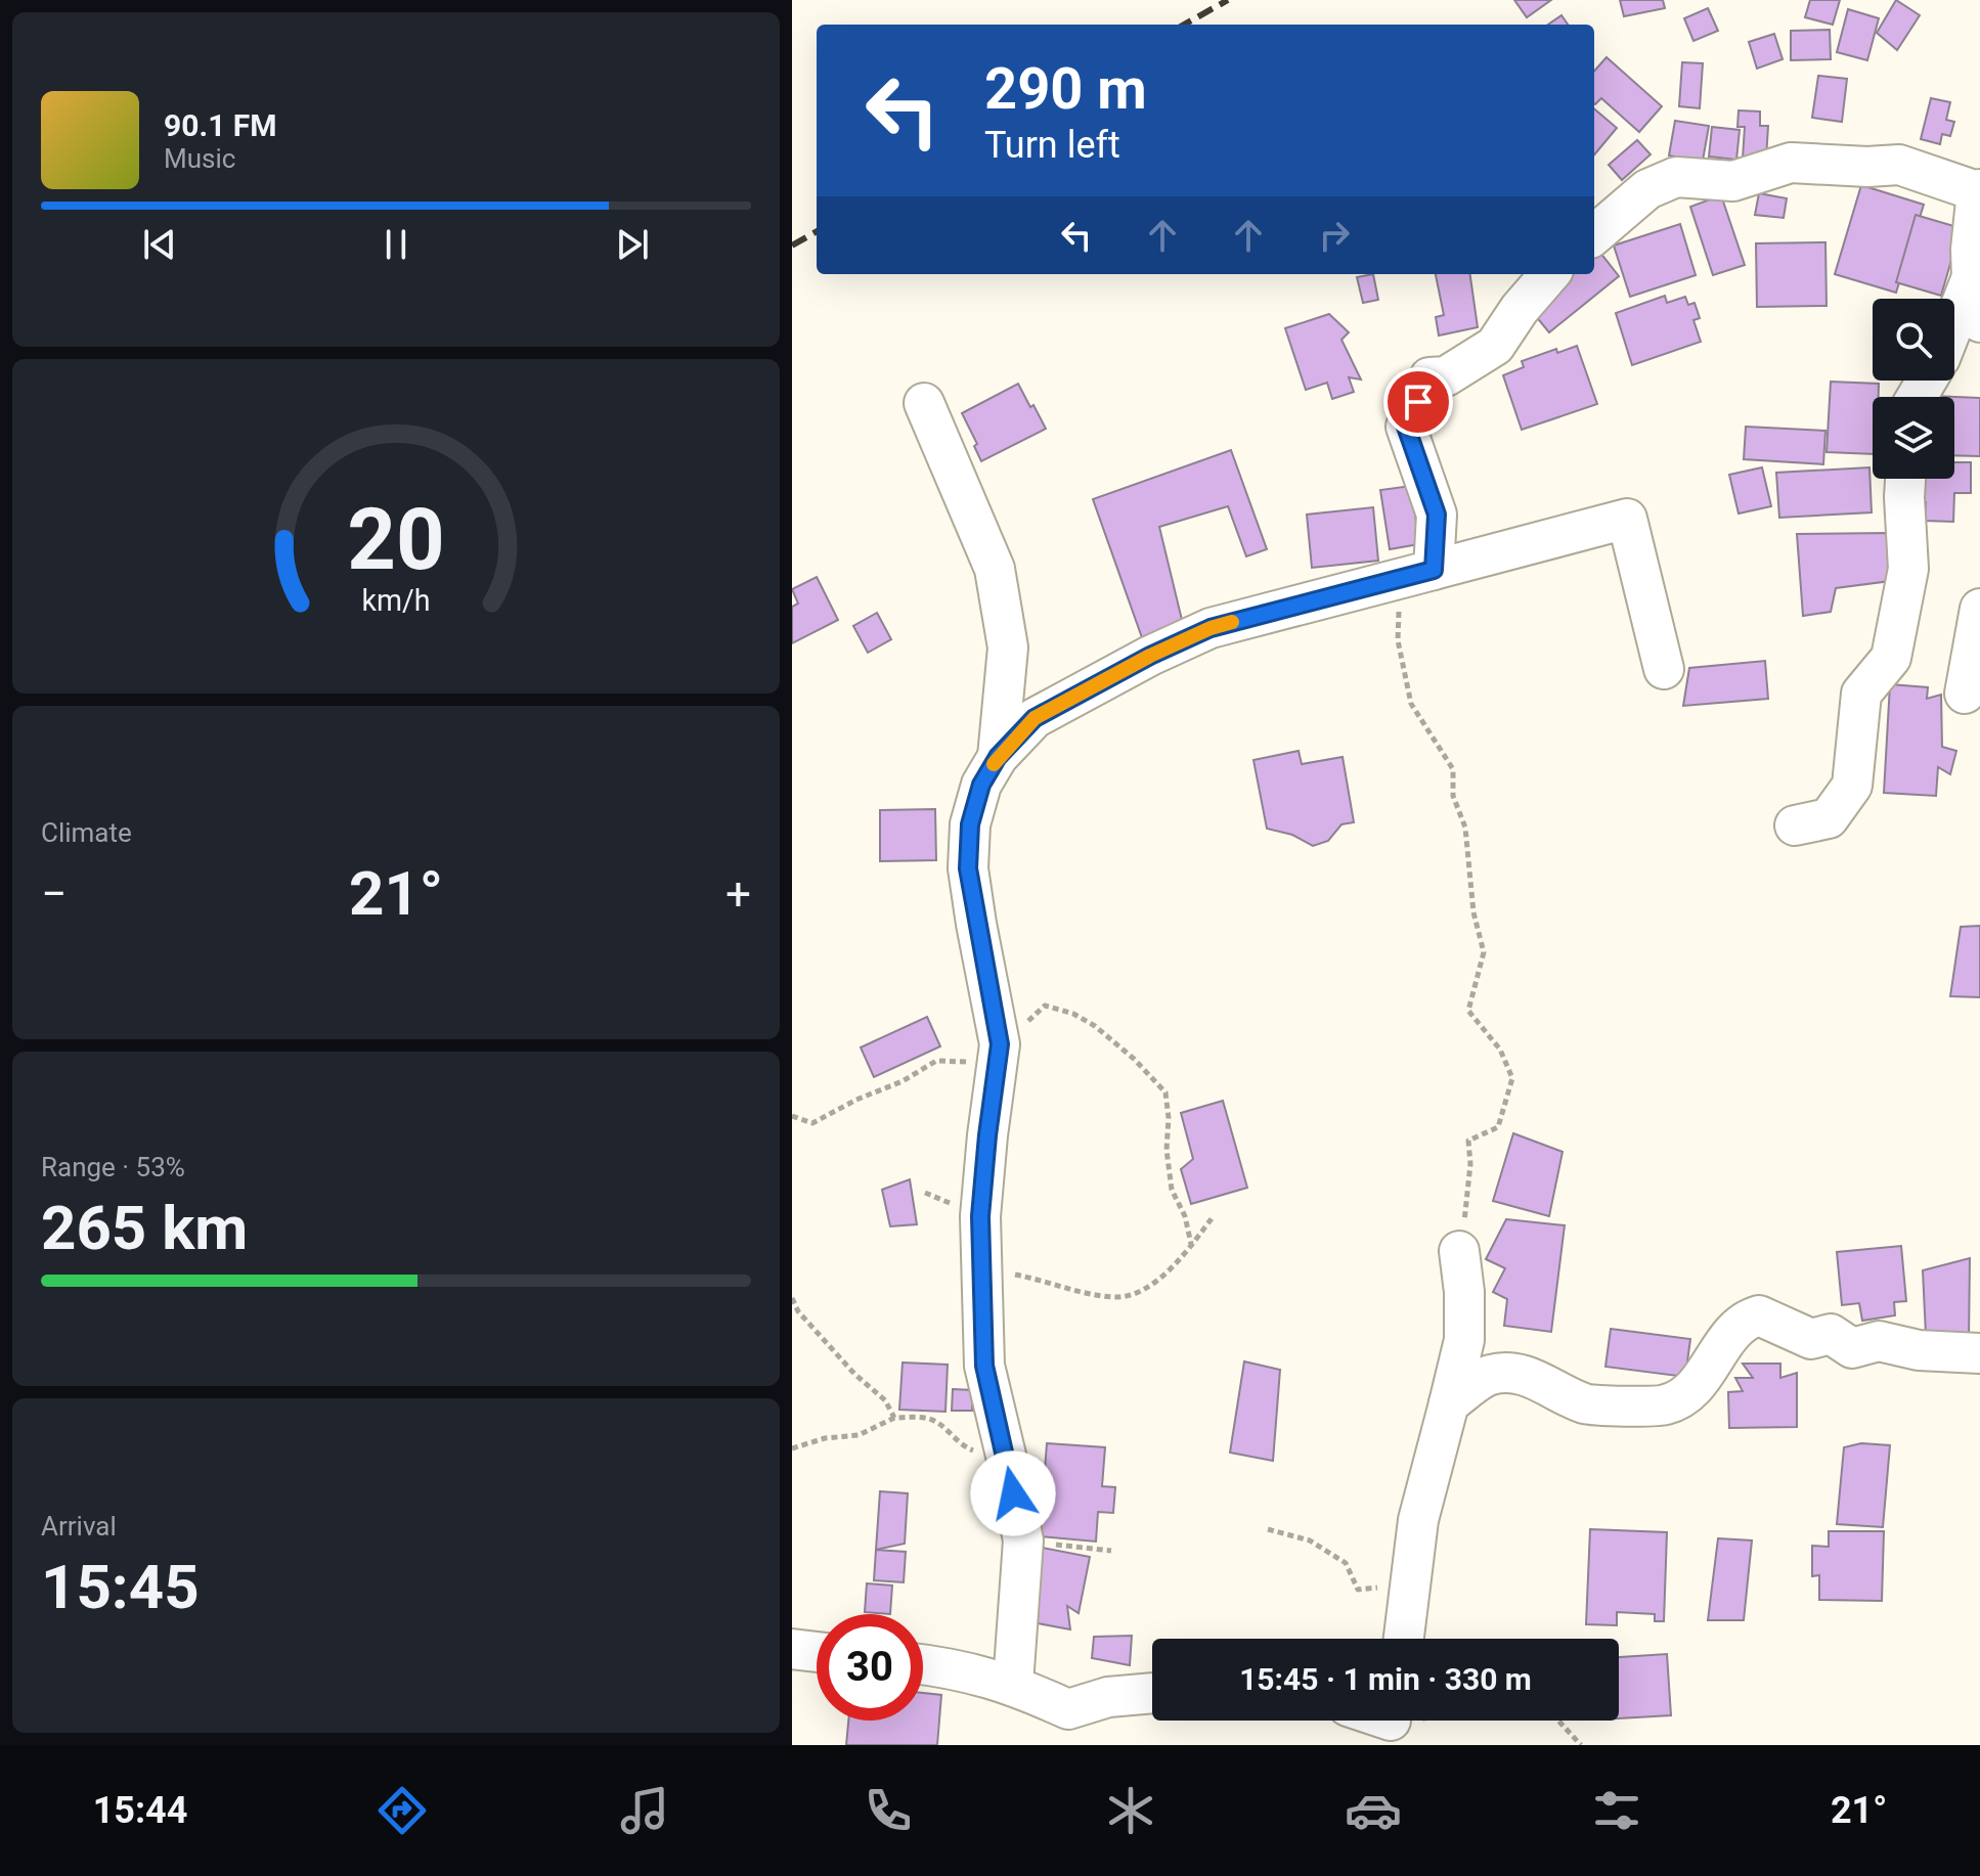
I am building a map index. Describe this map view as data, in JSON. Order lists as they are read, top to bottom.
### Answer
{
  "page": {
    "turn": ["290 m", "Turn left"],
    "song": ["90.1 FM", "Music"],
    "tile": [
      "Climate",
      ["Range · 53%", "265 km"],
      ["Arrival", "15:45"]
    ],
    "heat": ["−", "21°", "+"],
    "limit": "30",
    "trip": "15:45 · 1 min · 330 m",
    "tabs": ["15:44", "21°"],
    "gauge": ["20", "km/h"]
  }
}
